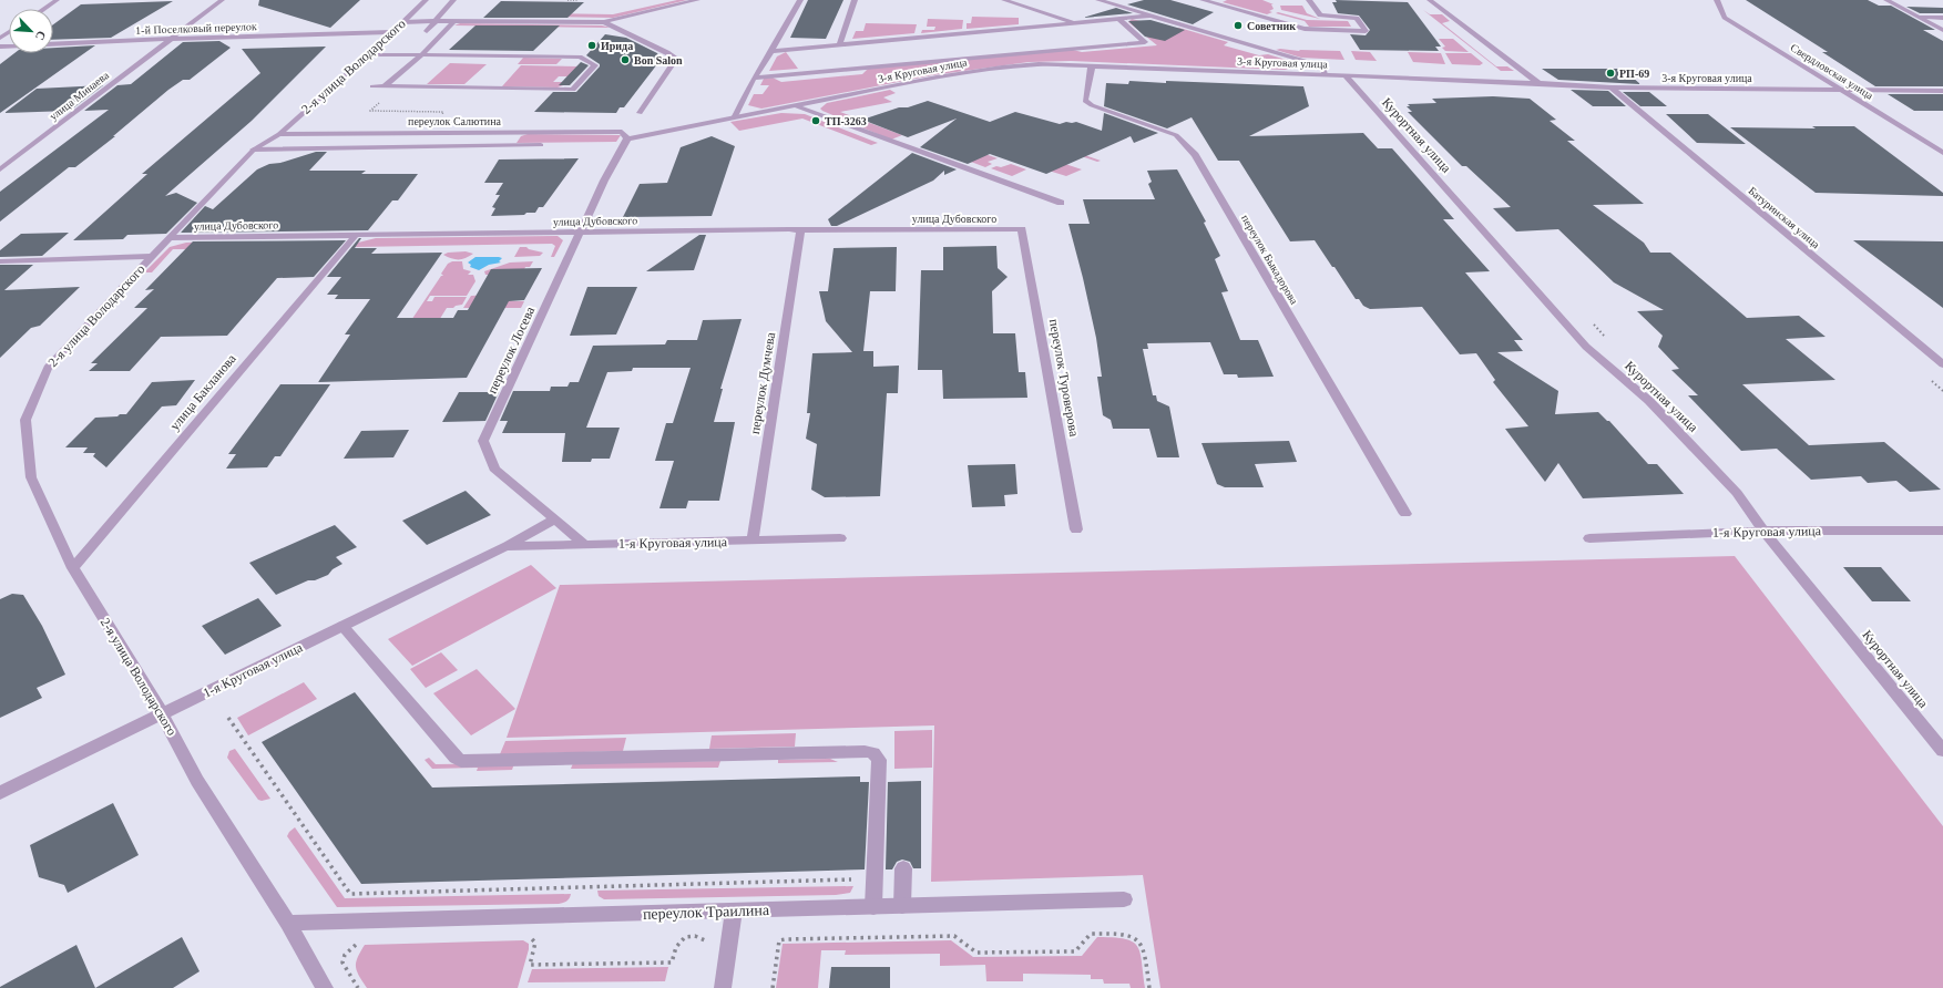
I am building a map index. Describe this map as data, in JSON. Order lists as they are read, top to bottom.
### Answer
{
  "streets": {
    "street": [
      "1-й Поселковый переулок",
      "3-я Круговая улица",
      "2-я улица Володарского",
      "Свердловская улица",
      "улица Минаева",
      "переулок Салютина",
      "Курортная улица",
      "Батуринская улица",
      "улица Дубовского",
      "переулок Быкадорова",
      "переулок Лосева",
      "переулок Туроверова",
      "переулок Думчева",
      "улица Бакланова",
      "1-я Круговая улица",
      "переулок Траилина"
    ]
  },
  "crossings": [
    ["1-й Поселковый переулок", "2-я улица Володарского"],
    ["1-й Поселковый переулок", "улица Минаева"],
    ["3-я Круговая улица", "Свердловская улица"],
    ["3-я Круговая улица", "переулок Салютина"],
    ["3-я Круговая улица", "Курортная улица"],
    ["3-я Круговая улица", "Батуринская улица"],
    ["3-я Круговая улица", "переулок Быкадорова"],
    ["3-я Круговая улица", "переулок Лосева"],
    ["2-я улица Володарского", "переулок Салютина"],
    ["2-я улица Володарского", "улица Дубовского"],
    ["2-я улица Володарского", "улица Бакланова"],
    ["2-я улица Володарского", "1-я Круговая улица"],
    ["2-я улица Володарского", "переулок Траилина"],
    ["переулок Салютина", "переулок Лосева"],
    ["Курортная улица", "1-я Круговая улица"],
    ["улица Дубовского", "переулок Лосева"],
    ["улица Дубовского", "переулок Туроверова"],
    ["улица Дубовского", "переулок Думчева"],
    ["улица Дубовского", "улица Бакланова"],
    ["переулок Лосева", "1-я Круговая улица"],
    ["переулок Думчева", "1-я Круговая улица"]
  ],
  "places": [
    "Советник",
    "Ирида",
    "Bon Salon",
    "РП-69",
    "ТП-3263"
  ],
  "north": "bottom right"
}
